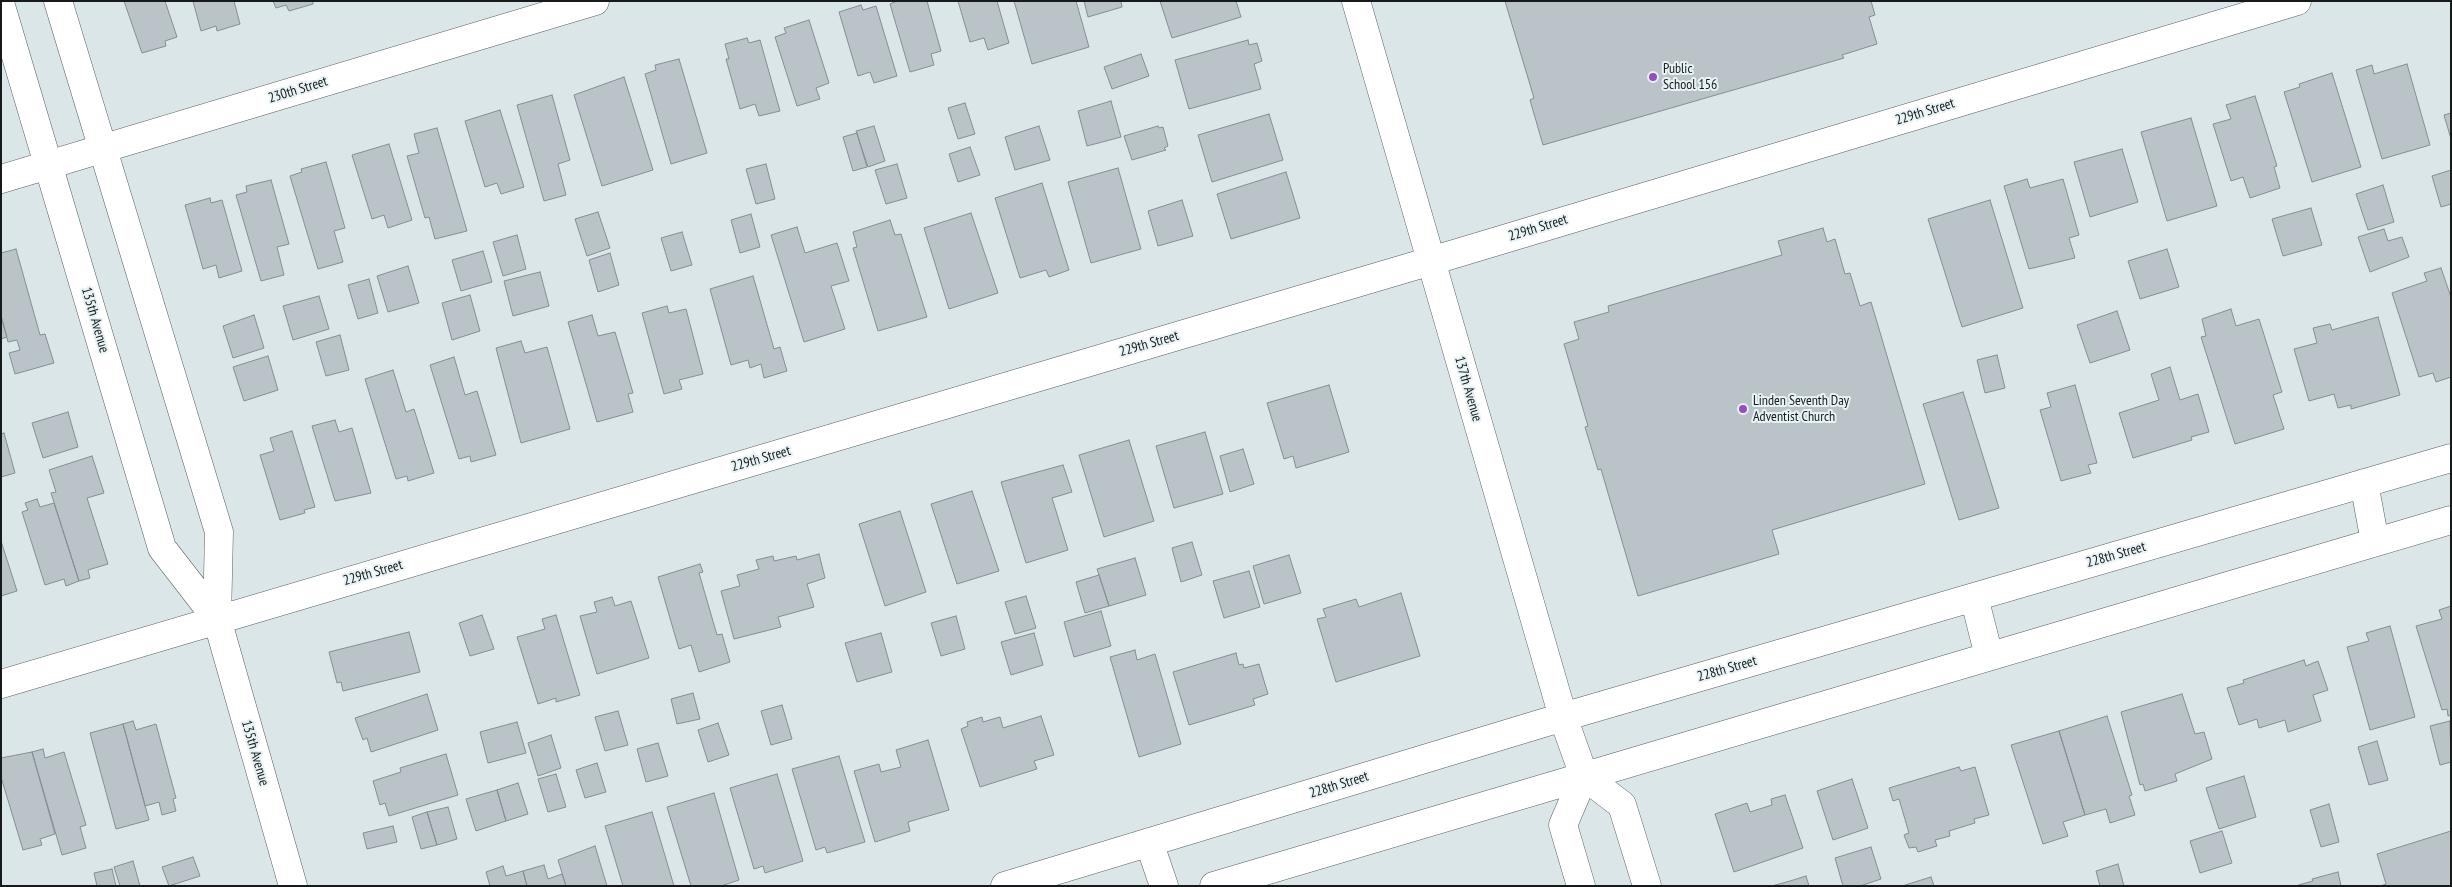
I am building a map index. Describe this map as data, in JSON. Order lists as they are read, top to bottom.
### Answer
{
  "streets": {
    "street": [
      "230th Street",
      "229th Street",
      "135th Avenue",
      "137th Avenue",
      "228th Street"
    ]
  },
  "crossings": [
    ["230th Street", "135th Avenue"],
    ["229th Street", "135th Avenue"],
    ["229th Street", "137th Avenue"],
    ["137th Avenue", "228th Street"]
  ],
  "places": ["Public School 156", "Linden Seventh Day Adventist Church"]
}
